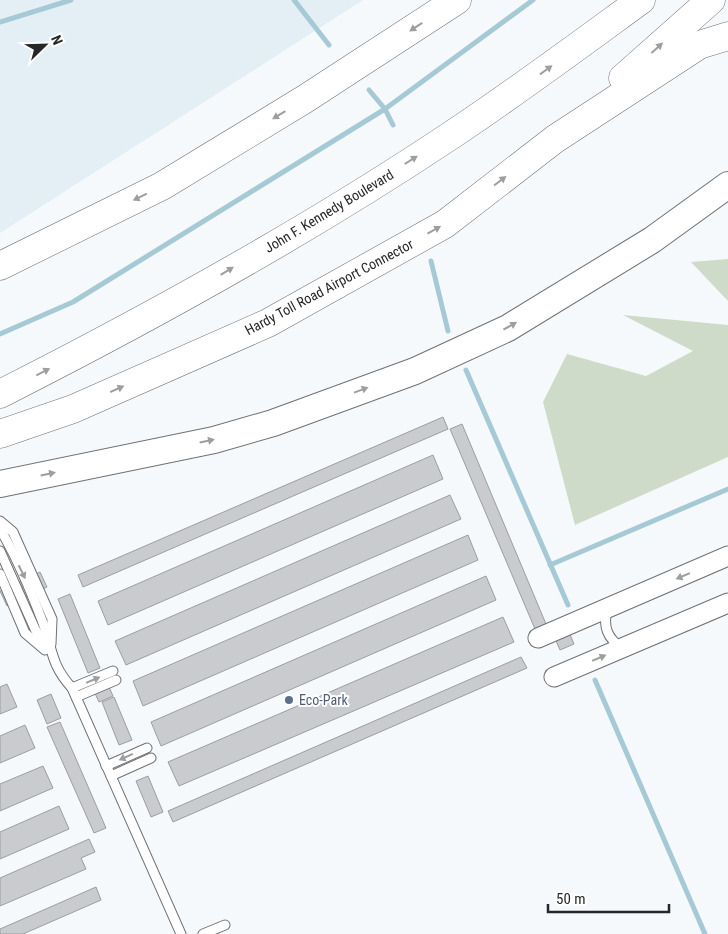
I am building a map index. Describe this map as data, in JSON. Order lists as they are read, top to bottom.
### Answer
{
  "streets": {
    "highway": ["John F. Kennedy Boulevard", "Hardy Toll Road Airport Connector"]
  },
  "places": ["Eco-Park"],
  "scale_bar": "50 m",
  "north": "top right"
}
